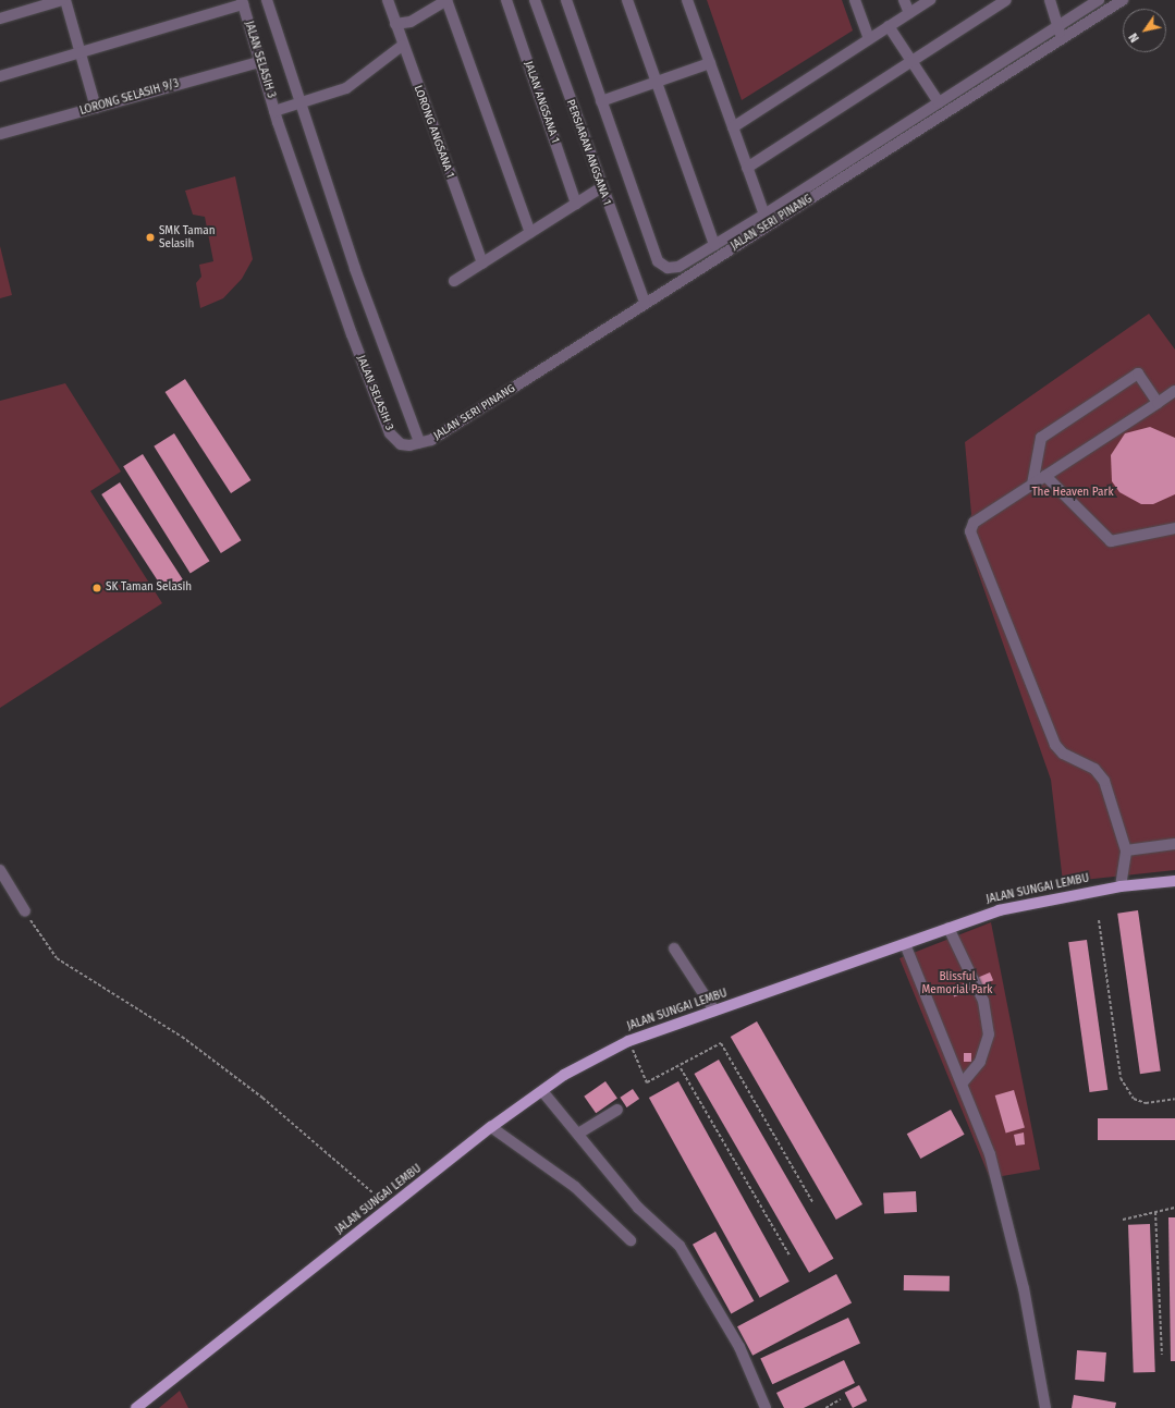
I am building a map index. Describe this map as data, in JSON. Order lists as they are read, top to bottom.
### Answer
{
  "streets": {
    "main road": ["JALAN SUNGAI LEMBU"],
    "street": [
      "JALAN SELASIH 3",
      "LORONG SELASIH 9/3",
      "JALAN ANGSANA 1",
      "LORONG ANGSANA 1",
      "PERSIARAN ANGSANA 1",
      "JALAN SERI PINANG"
    ]
  },
  "crossings": [
    ["JALAN SELASIH 3", "LORONG SELASIH 9/3"],
    ["JALAN SELASIH 3", "JALAN SERI PINANG"],
    ["PERSIARAN ANGSANA 1", "JALAN SERI PINANG"]
  ],
  "parks": ["The Heaven Park", "Blissful Memorial Park"],
  "places": ["SMK Taman Selasih", "SK Taman Selasih"],
  "north": "bottom left"
}
